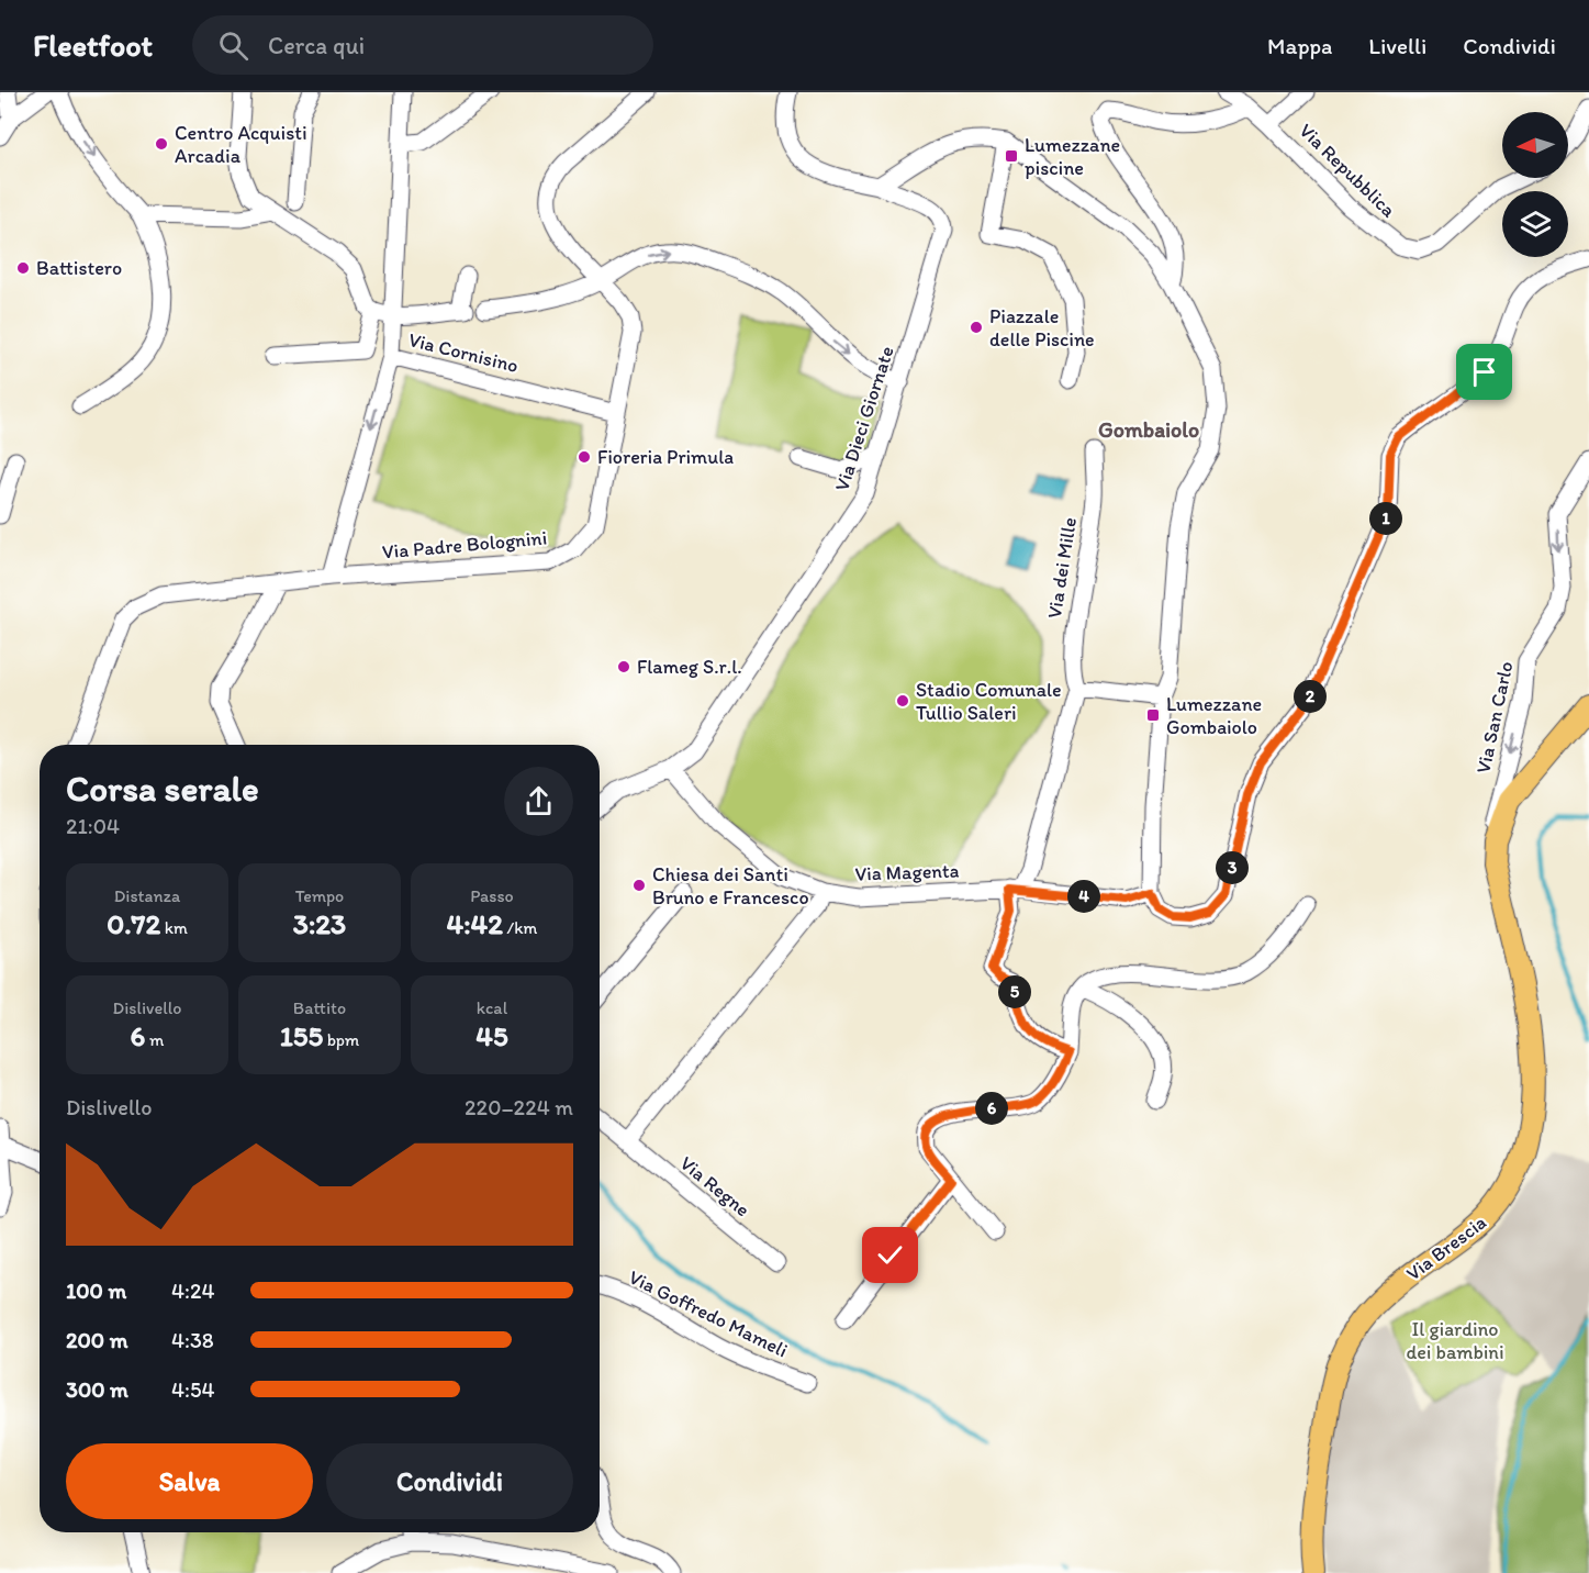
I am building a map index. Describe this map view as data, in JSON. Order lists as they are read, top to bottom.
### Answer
{
  "streets": {
    "main road": ["Via Brescia"],
    "street": [
      "Via Repubblica",
      "Via Cornisino",
      "Via Dieci Giornate",
      "Via Padre Bolognini",
      "Via dei Mille",
      "Via San Carlo",
      "Via Magenta",
      "Via Regne",
      "Via Goffredo Mameli"
    ]
  },
  "crossings": [
    ["Via Cornisino", "Via Padre Bolognini"],
    ["Via Dieci Giornate", "Via Magenta"],
    ["Via dei Mille", "Via Magenta"],
    ["Via San Carlo", "Via Brescia"]
  ],
  "one_way": ["Via San Carlo"],
  "districts": ["Gombaiolo"],
  "parks": ["Il giardino dei bambini"],
  "places": {
    "other": [
      "Centro Acquisti Arcadia",
      "Battistero",
      "Piazzale delle Piscine",
      "Fioreria Primula",
      "Flameg S.r.l.",
      "Stadio Comunale Tullio Saleri",
      "Chiesa dei Santi Bruno e Francesco"
    ],
    "transit": ["Lumezzane piscine", "Lumezzane Gombaiolo"]
  },
  "north": "left",
  "page": {
    "header": "Fleetfoot",
    "search": "Cerca qui",
    "nav": ["Mappa", "Livelli", "Condividi"],
    "pins": [
      "1",
      "2",
      "3",
      "4",
      "5",
      "6"
    ],
    "heading": ["Corsa serale", "21:04"],
    "stats": [
      ["Distanza", "0.72 km"],
      ["Tempo", "3:23"],
      ["Passo", "4:42 /km"],
      ["Dislivello", "6 m"],
      ["Battito", "155 bpm"],
      ["kcal", "45"]
    ],
    "chart": ["Dislivello", "220–224 m"],
    "list": [
      {
        "name": "100 m",
        "note": "4:24"
      },
      {
        "name": "200 m",
        "note": "4:38"
      },
      {
        "name": "300 m",
        "note": "4:54"
      }
    ],
    "buttons": ["Salva", "Condividi"]
  }
}
